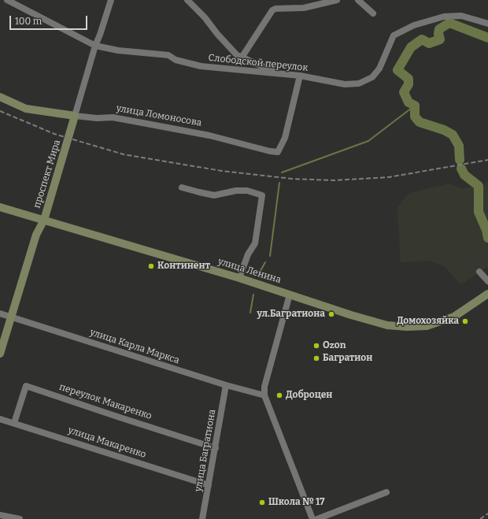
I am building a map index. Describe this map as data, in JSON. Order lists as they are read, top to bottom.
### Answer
{
  "streets": {
    "main road": ["улица Ломоносова", "проспект Мира", "улица Ленина"],
    "street": [
      "Слободской переулок",
      "улица Карла Маркса",
      "переулок Макаренко",
      "улица Макаренко",
      "улица Багратиона"
    ]
  },
  "crossings": [
    ["Слободской переулок", "улица Ломоносова"],
    ["Слободской переулок", "проспект Мира"],
    ["улица Ломоносова", "проспект Мира"],
    ["проспект Мира", "улица Ленина"],
    ["проспект Мира", "улица Карла Маркса"],
    ["улица Карла Маркса", "улица Багратиона"],
    ["переулок Макаренко", "улица Макаренко"],
    ["переулок Макаренко", "улица Багратиона"],
    ["улица Макаренко", "улица Багратиона"]
  ],
  "places": [
    "Континент",
    "ул.Багратиона",
    "Домохозяйка",
    "Ozon",
    "Багратион",
    "Доброцен",
    "Школа № 17"
  ],
  "scale_bar": "100 m"
}
